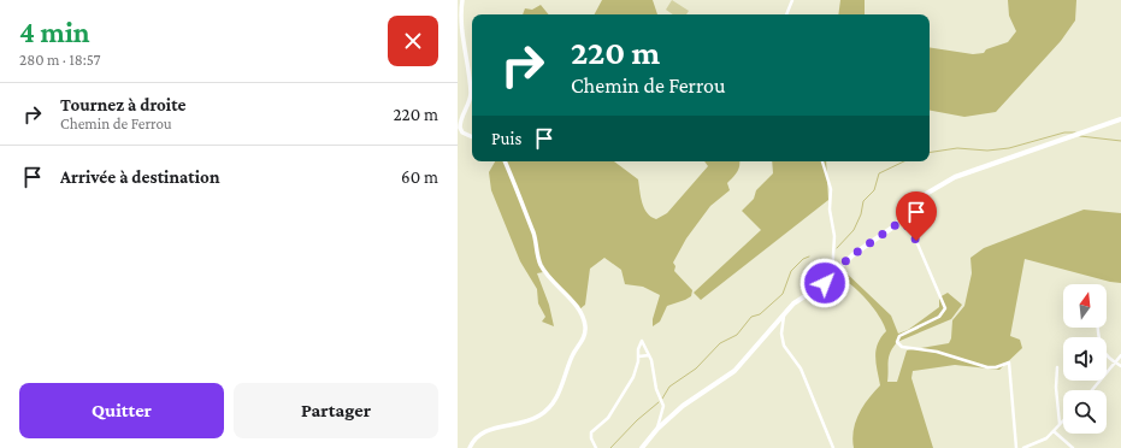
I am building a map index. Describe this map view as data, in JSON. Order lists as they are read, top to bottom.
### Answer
{
  "north": "top",
  "page": {
    "heading": ["4 min", "280 m · 18:57"],
    "turn": ["220 m", "Chemin de Ferrou"],
    "list": [
      {
        "name": "Tournez à droite",
        "note": "Chemin de Ferrou",
        "value": "220 m"
      },
      {
        "name": "Arrivée à destination",
        "value": "60 m"
      }
    ],
    "then": "Puis",
    "buttons": ["Quitter", "Partager"]
  }
}
